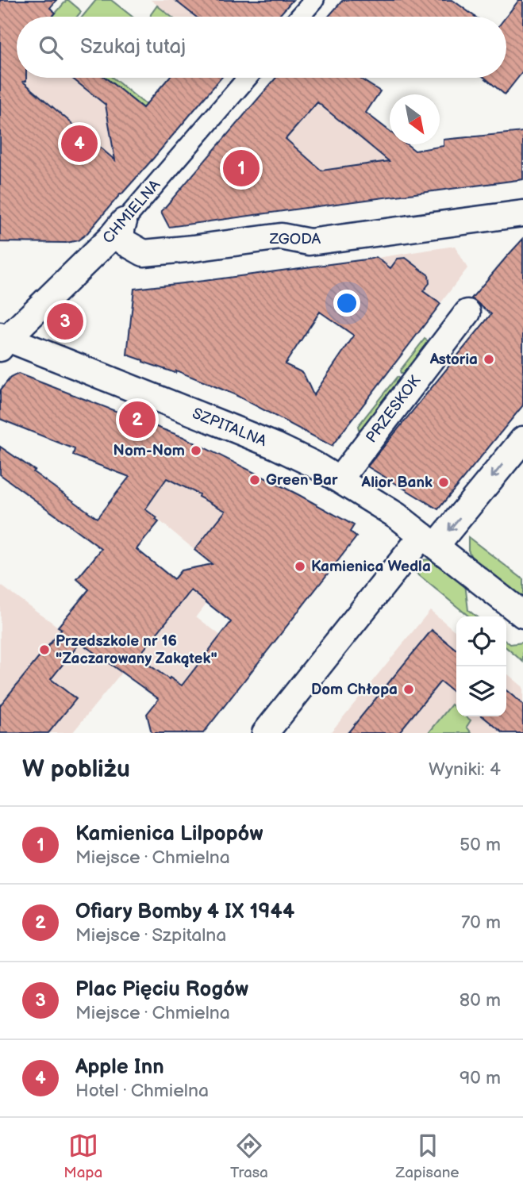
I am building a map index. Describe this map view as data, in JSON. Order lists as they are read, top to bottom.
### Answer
{
  "streets": {
    "street": [
      "CHMIELNA",
      "ZGODA",
      "PRZESKOK",
      "SZPITALNA"
    ]
  },
  "crossings": [
    ["CHMIELNA", "ZGODA"],
    ["CHMIELNA", "SZPITALNA"],
    ["PRZESKOK", "SZPITALNA"]
  ],
  "places": [
    "Astoria",
    "Nom-Nom",
    "Green Bar",
    "Alior Bank",
    "Kamienica Wedla",
    "Przedszkole nr 16 \"Zaczarowany Zakątek\"",
    "Dom Chłopa"
  ],
  "north": "bottom right",
  "page": {
    "search": "Szukaj tutaj",
    "pins": [
      "4",
      "1",
      "3",
      "2"
    ],
    "heading": ["W pobliżu", "Wyniki: 4"],
    "list": [
      {
        "mark": "1",
        "name": "Kamienica Lilpopów",
        "note": "Miejsce · Chmielna",
        "value": "50 m"
      },
      {
        "mark": "2",
        "name": "Ofiary Bomby 4 IX 1944",
        "note": "Miejsce · Szpitalna",
        "value": "70 m"
      },
      {
        "mark": "3",
        "name": "Plac Pięciu Rogów",
        "note": "Miejsce · Chmielna",
        "value": "80 m"
      },
      {
        "mark": "4",
        "name": "Apple Inn",
        "note": "Hotel · Chmielna",
        "value": "90 m"
      }
    ],
    "nav": ["Mapa", "Trasa", "Zapisane"]
  }
}
